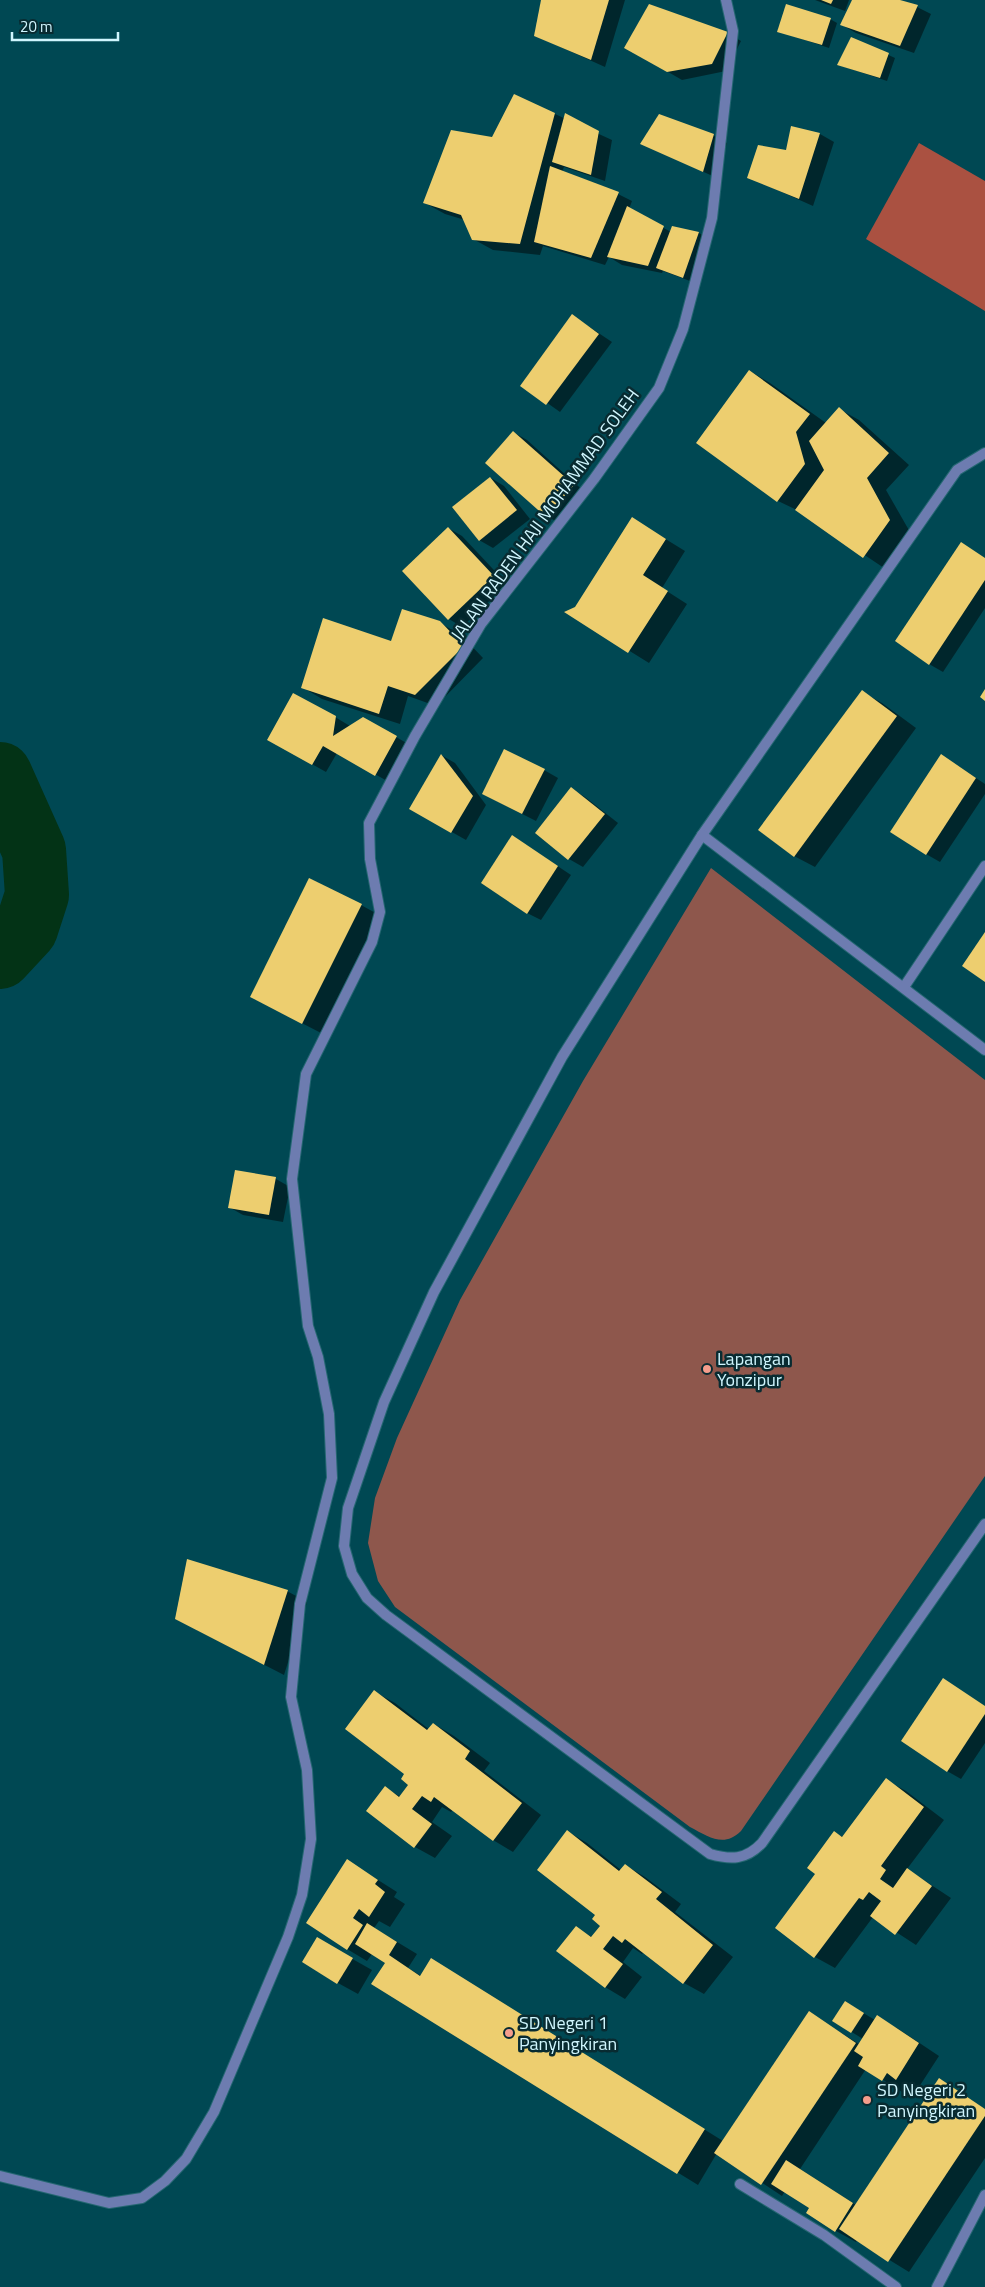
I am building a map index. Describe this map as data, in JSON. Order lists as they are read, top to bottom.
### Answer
{
  "streets": {
    "street": ["JALAN RADEN HAJI MOHAMMAD SOLEH"]
  },
  "places": ["Lapangan Yonzipur", "SD Negeri 1 Panyingkiran", "SD Negeri 2 Panyingkiran"],
  "scale_bar": "20 m"
}
